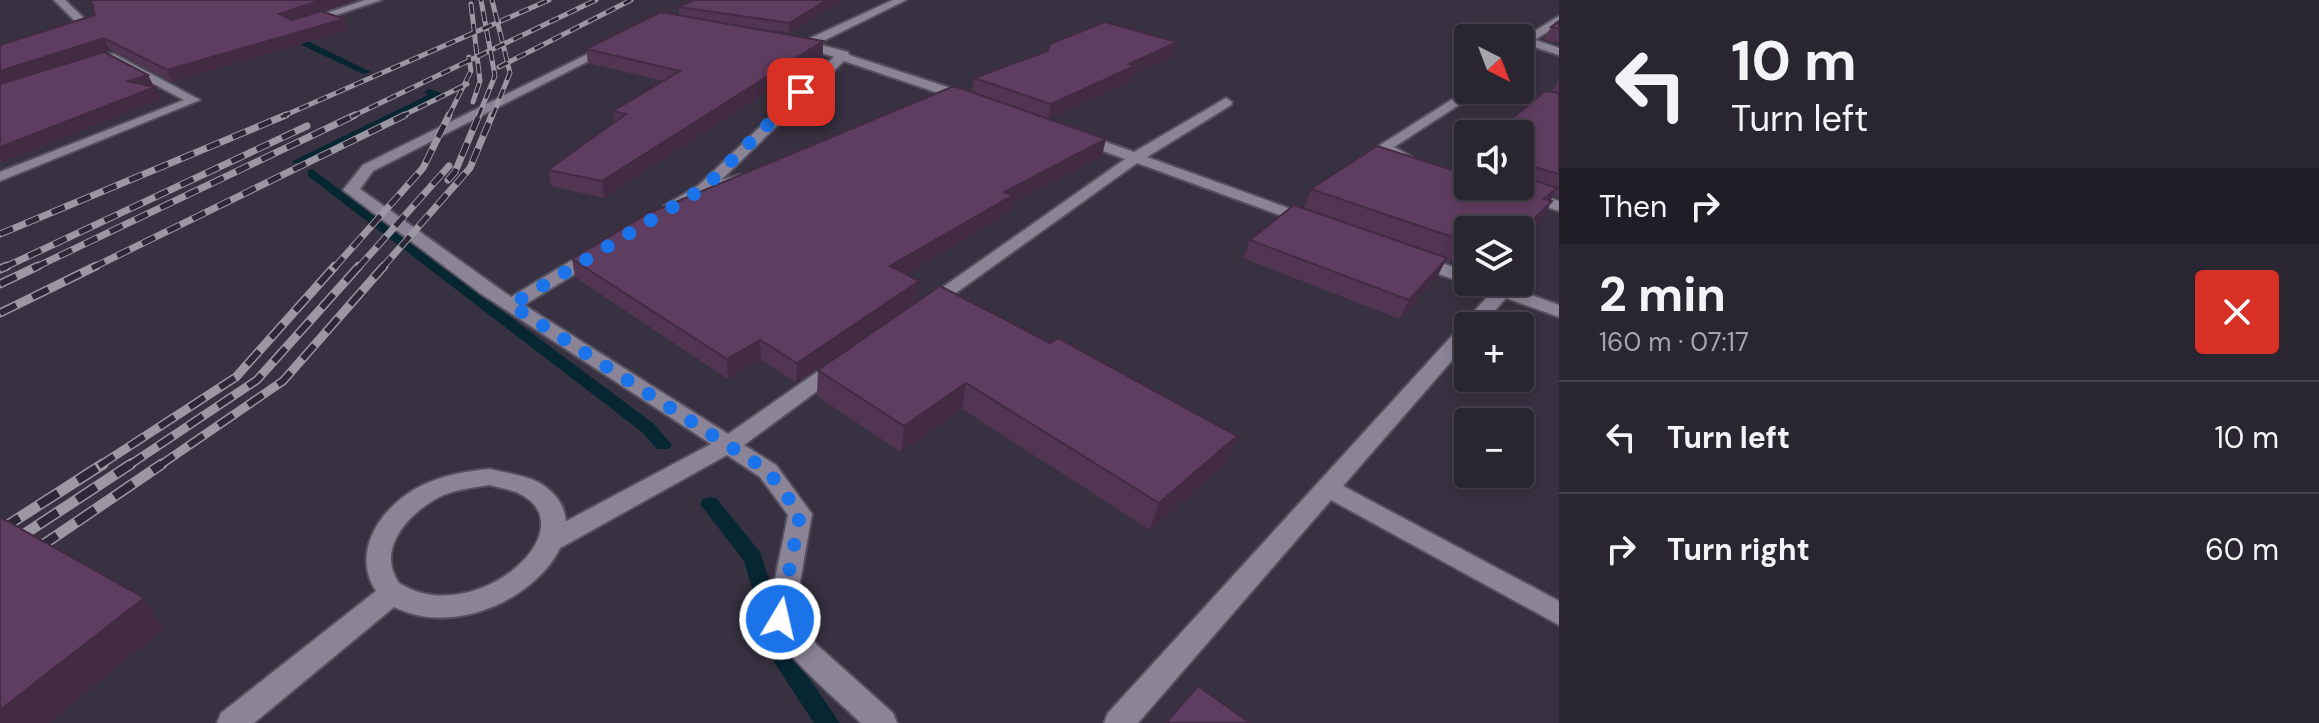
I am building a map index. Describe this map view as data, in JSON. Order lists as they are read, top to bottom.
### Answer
{
  "north": "bottom right",
  "page": {
    "turn": ["10 m", "Turn left"],
    "map_buttons": ["+", "−"],
    "then": "Then",
    "heading": ["2 min", "160 m · 07:17"],
    "list": [
      {
        "name": "Turn left",
        "value": "10 m"
      },
      {
        "name": "Turn right",
        "value": "60 m"
      }
    ]
  }
}
